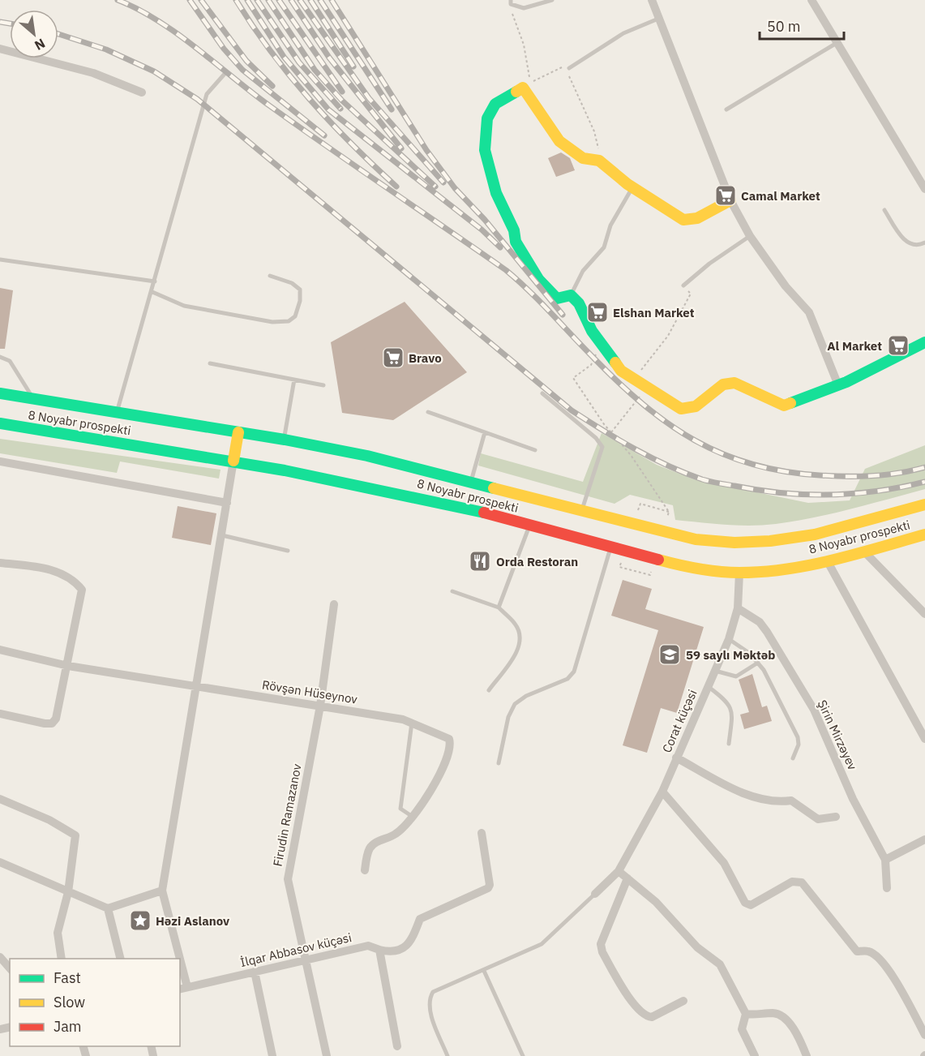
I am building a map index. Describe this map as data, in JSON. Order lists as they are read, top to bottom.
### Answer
{
  "streets": {
    "main road": ["8 Noyabr prospekti"],
    "street": [
      "Rövşən Hüseynov",
      "Corat küçəsi",
      "Şirin Mirzəyev",
      "Firudin Ramazanov",
      "İlqar Abbasov küçəsi"
    ]
  },
  "crossings": [
    ["8 Noyabr prospekti", "Corat küçəsi"],
    ["Rövşən Hüseynov", "Firudin Ramazanov"],
    ["Corat küçəsi", "Şirin Mirzəyev"],
    ["Firudin Ramazanov", "İlqar Abbasov küçəsi"]
  ],
  "places": {
    "supermarket": [
      "Camal Market",
      "Elshan Market",
      "Al Market",
      "Bravo"
    ],
    "restaurant": ["Orda Restoran"],
    "school or university": ["59 saylı Məktəb"],
    "place": ["Həzi Aslanov"]
  },
  "legend": ["Fast", "Slow", "Jam"],
  "scale_bar": "50 m",
  "north": "bottom right"
}
